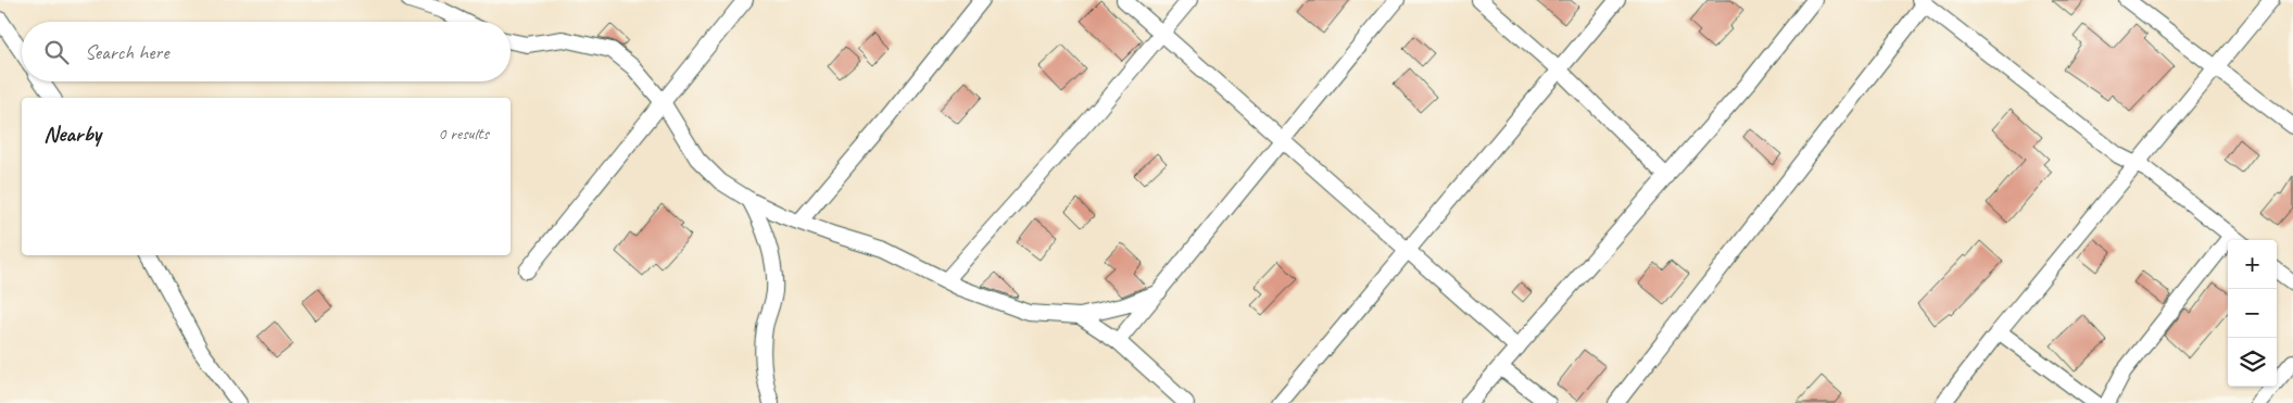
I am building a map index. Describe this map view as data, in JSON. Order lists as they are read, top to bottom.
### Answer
{
  "page": {
    "search": "Search here",
    "heading": ["Nearby", "0 results"],
    "map_buttons": ["+", "−"]
  }
}
